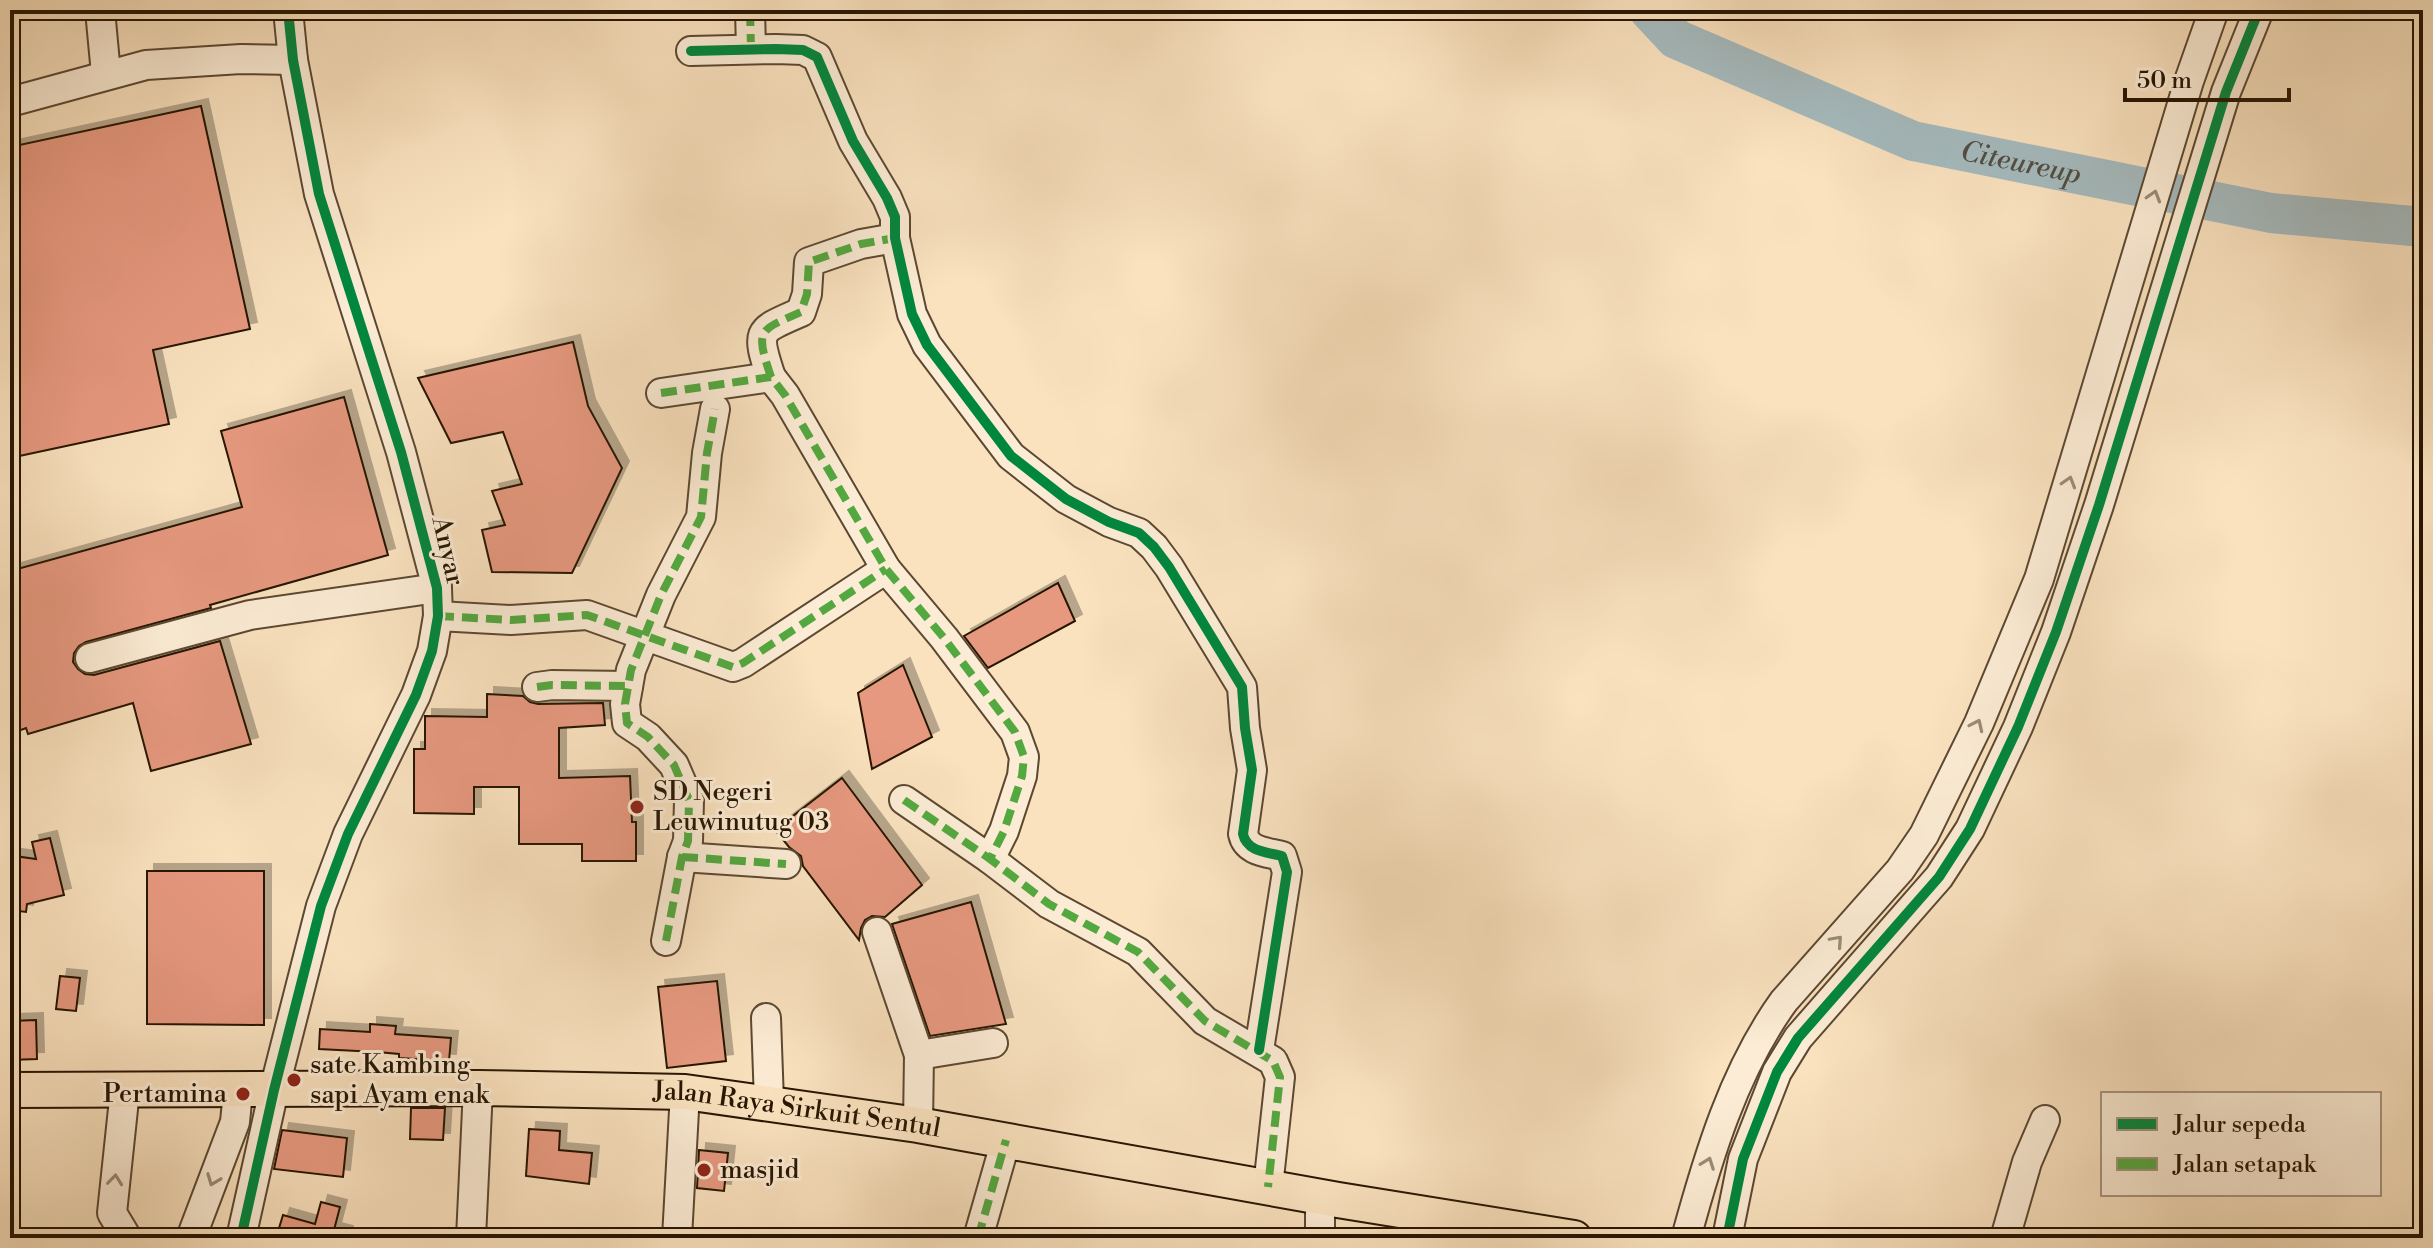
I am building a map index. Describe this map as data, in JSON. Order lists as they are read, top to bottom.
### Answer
{
  "streets": {
    "main road": ["Jalan Raya Sirkuit Sentul"],
    "street": ["Anyar"]
  },
  "crossings": [
    ["Anyar", "Jalan Raya Sirkuit Sentul"]
  ],
  "water": ["Citeureup"],
  "places": [
    "SD Negeri Leuwinutug 03",
    "sate Kambing sapi Ayam enak",
    "Pertamina",
    "masjid"
  ],
  "legend": ["Jalur sepeda", "Jalan setapak"],
  "scale_bar": "50 m"
}
